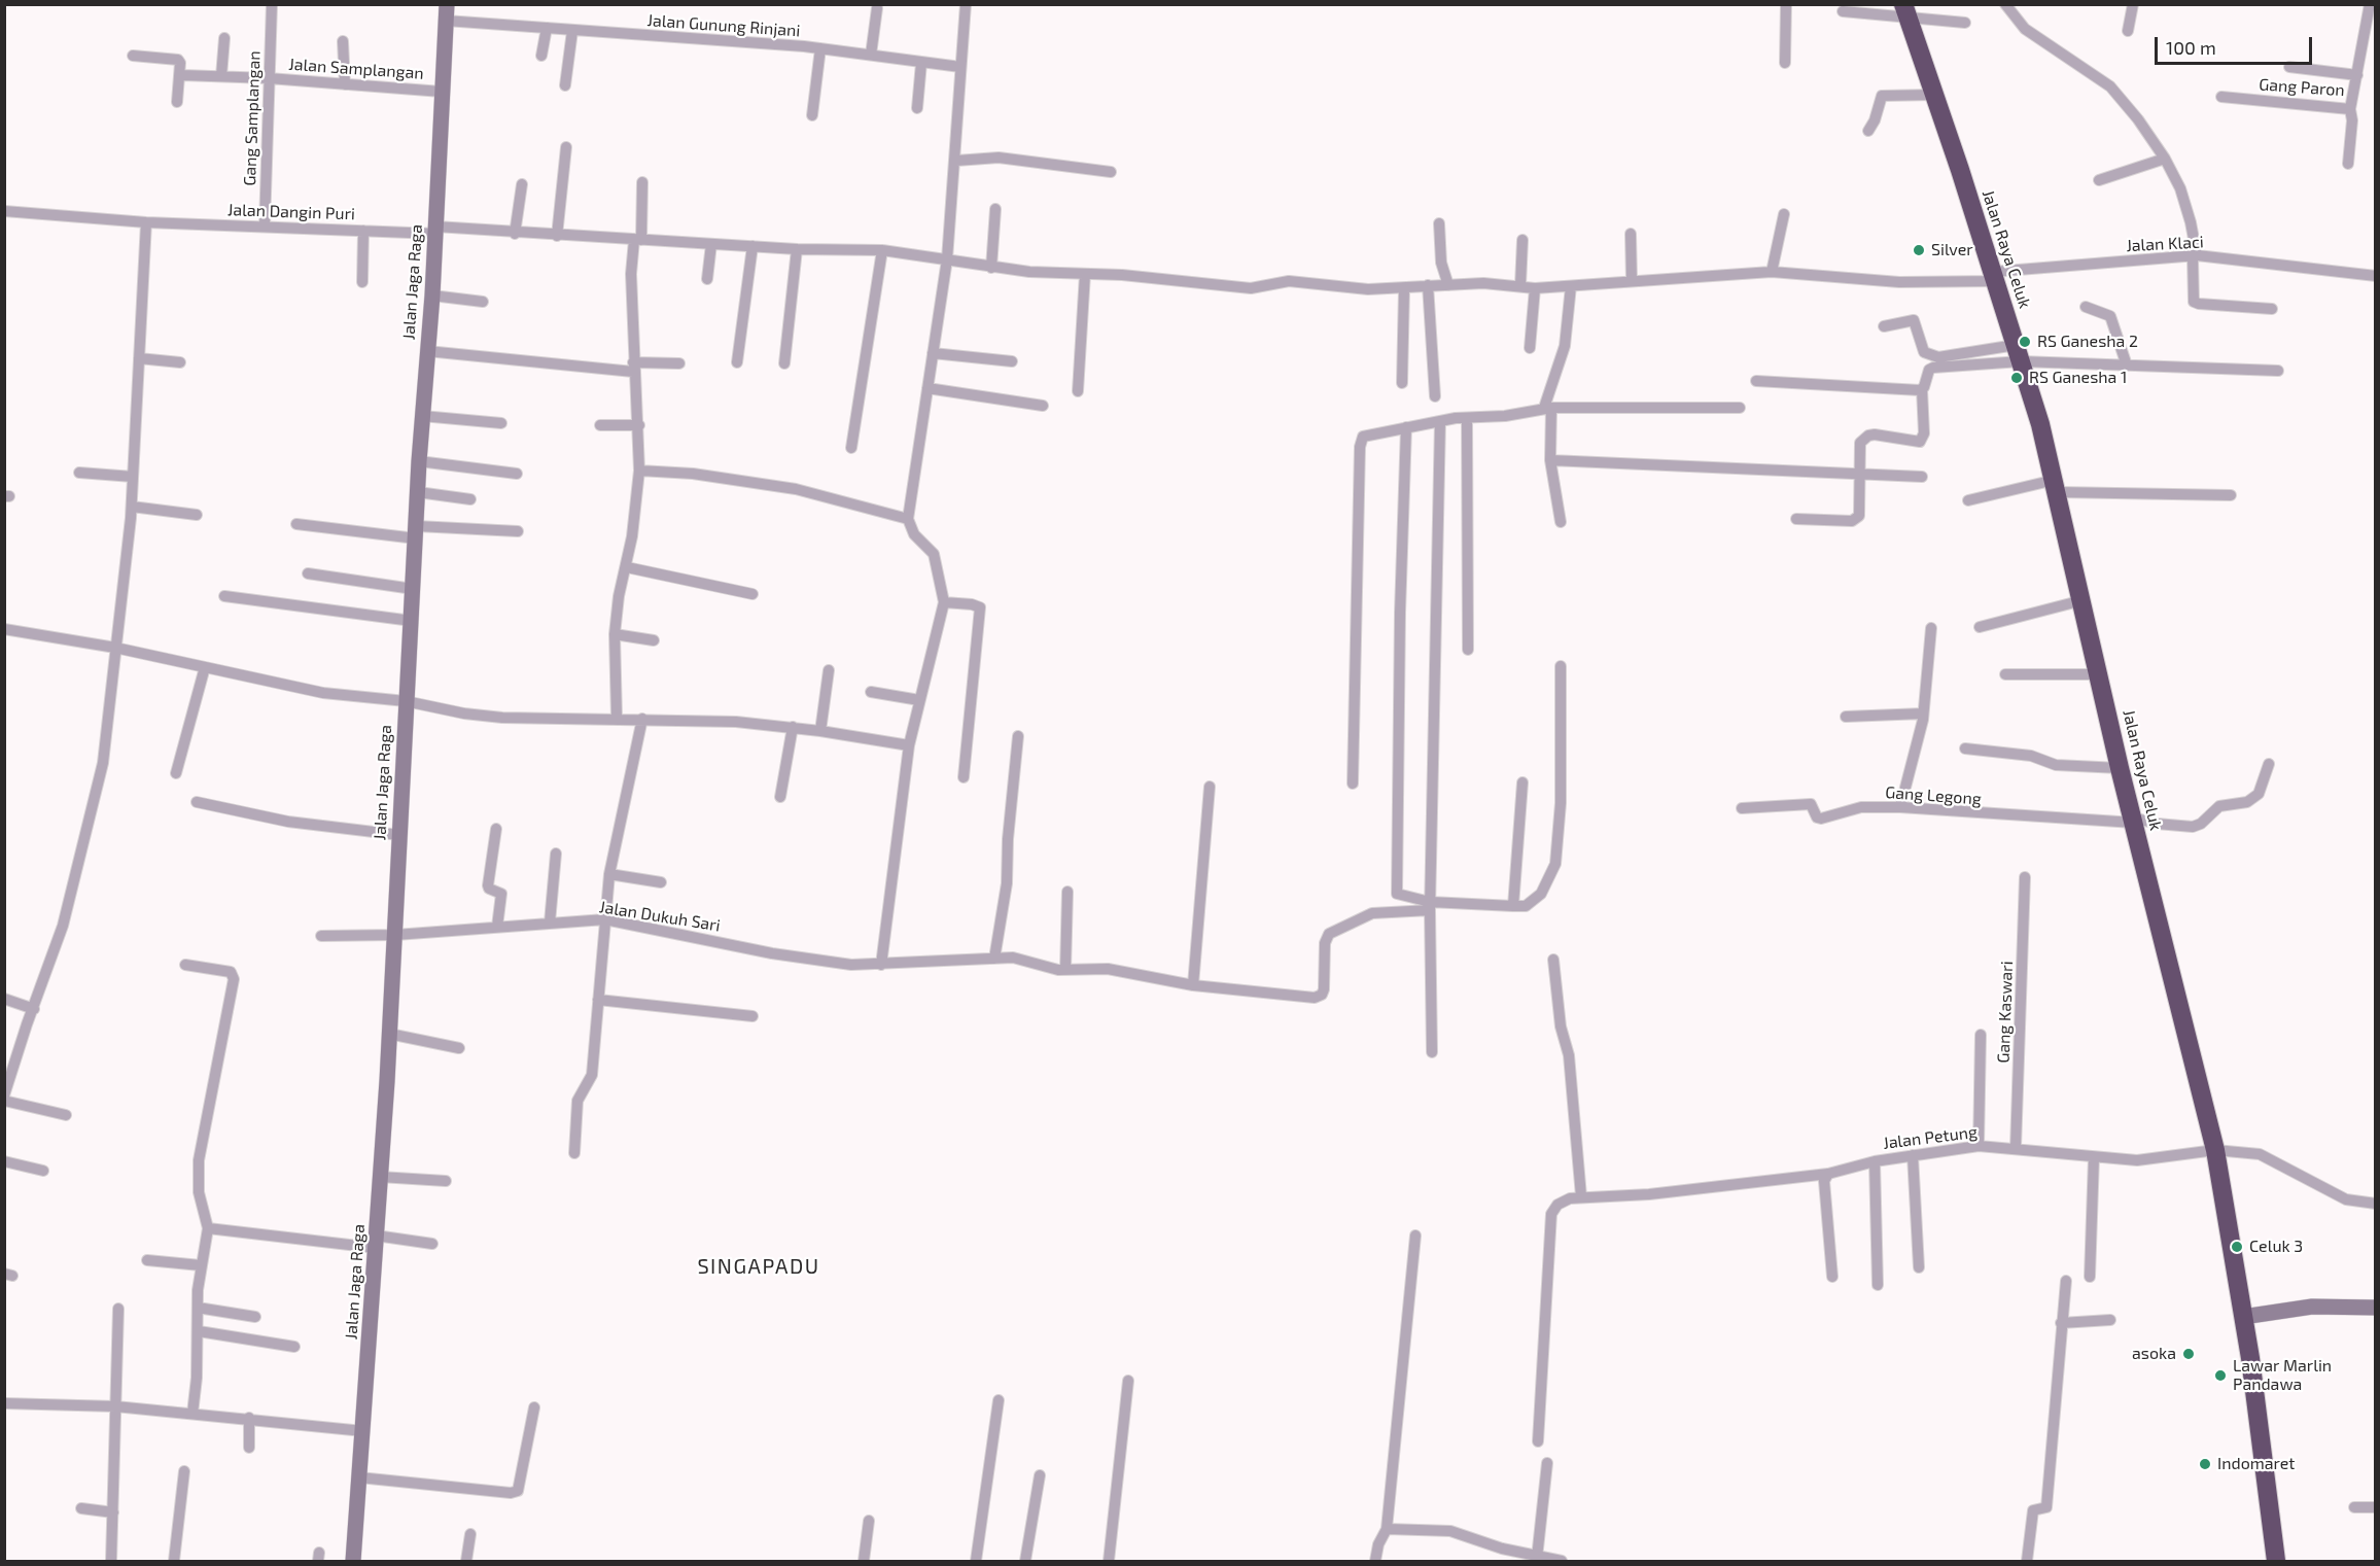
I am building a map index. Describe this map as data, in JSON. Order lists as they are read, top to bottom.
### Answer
{
  "streets": {
    "highway": ["Jalan Raya Celuk"],
    "street": [
      "Jalan Gunung Rinjani",
      "Jalan Samplangan",
      "Gang Paron",
      "Gang Samplangan",
      "Jalan Dangin Puri",
      "Jalan Klaci",
      "Jalan Jaga Raga",
      "Gang Legong",
      "Jalan Dukuh Sari",
      "Gang Kaswari",
      "Jalan Petung"
    ]
  },
  "crossings": [
    ["Jalan Gunung Rinjani", "Jalan Jaga Raga"],
    ["Jalan Samplangan", "Gang Samplangan"],
    ["Jalan Samplangan", "Jalan Jaga Raga"],
    ["Gang Samplangan", "Jalan Dangin Puri"],
    ["Jalan Dangin Puri", "Jalan Klaci"],
    ["Jalan Dangin Puri", "Jalan Jaga Raga"],
    ["Jalan Klaci", "Jalan Raya Celuk"],
    ["Jalan Raya Celuk", "Gang Legong"],
    ["Jalan Raya Celuk", "Jalan Petung"],
    ["Jalan Jaga Raga", "Jalan Dukuh Sari"],
    ["Gang Kaswari", "Jalan Petung"]
  ],
  "districts": ["SINGAPADU"],
  "places": [
    "Silver",
    "RS Ganesha 2",
    "RS Ganesha 1",
    "Celuk 3",
    "asoka",
    "Lawar Marlin Pandawa",
    "Indomaret"
  ],
  "scale_bar": "100 m"
}
